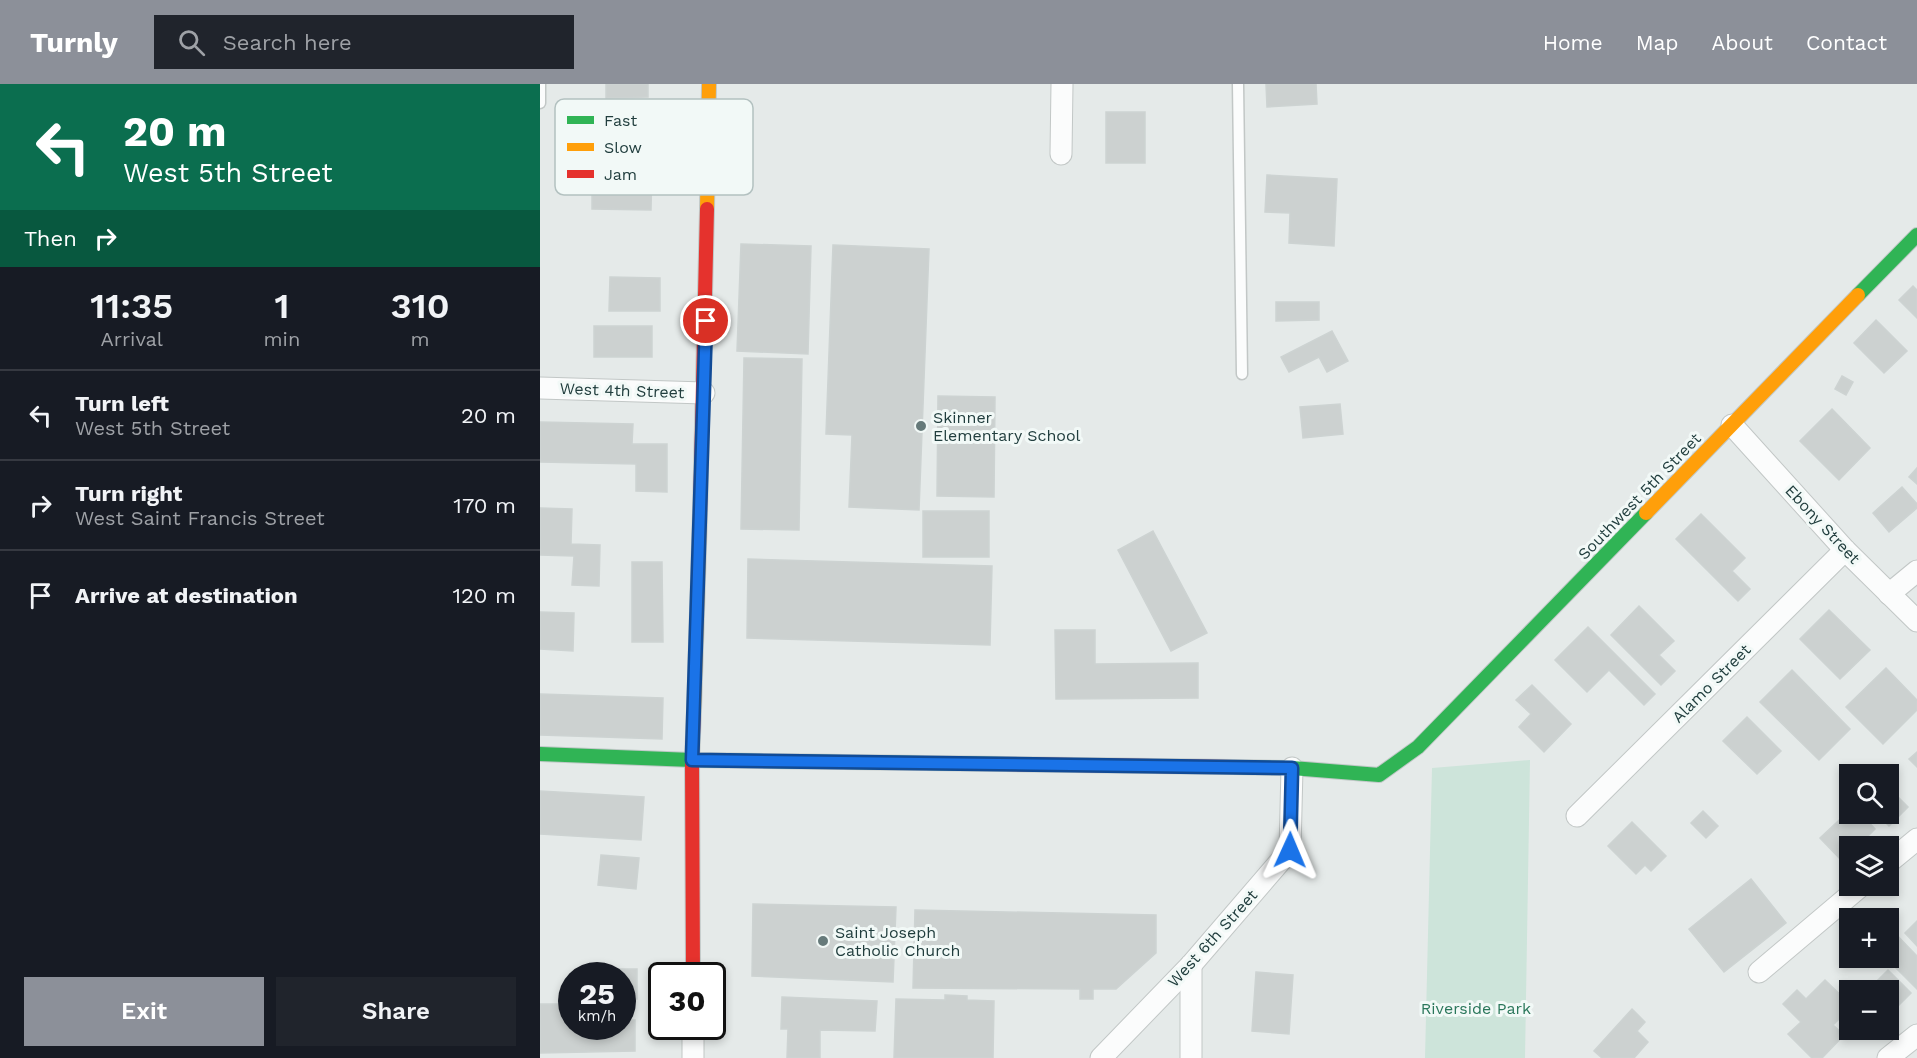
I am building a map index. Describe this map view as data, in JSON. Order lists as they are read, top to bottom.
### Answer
{
  "streets": {
    "street": [
      "West 4th Street",
      "Southwest 5th Street",
      "Ebony Street",
      "Alamo Street",
      "West 6th Street"
    ]
  },
  "crossings": [
    ["Southwest 5th Street", "Ebony Street"],
    ["Southwest 5th Street", "West 6th Street"],
    ["Ebony Street", "Alamo Street"]
  ],
  "parks": ["Riverside Park"],
  "places": ["Skinner Elementary School", "Saint Joseph Catholic Church"],
  "legend": ["Fast", "Slow", "Jam"],
  "page": {
    "header": "Turnly",
    "search": "Search here",
    "nav": [
      "Home",
      "Map",
      "About",
      "Contact"
    ],
    "turn": ["20 m", "West 5th Street"],
    "then": "Then",
    "eta": [
      "11:35",
      "Arrival",
      "1",
      "min",
      "310",
      "m"
    ],
    "list": [
      {
        "name": "Turn left",
        "note": "West 5th Street",
        "value": "20 m"
      },
      {
        "name": "Turn right",
        "note": "West Saint Francis Street",
        "value": "170 m"
      },
      {
        "name": "Arrive at destination",
        "value": "120 m"
      }
    ],
    "map_buttons": ["+", "−"],
    "speed": "25 km/h",
    "limit": "30",
    "buttons": ["Exit", "Share"]
  }
}
